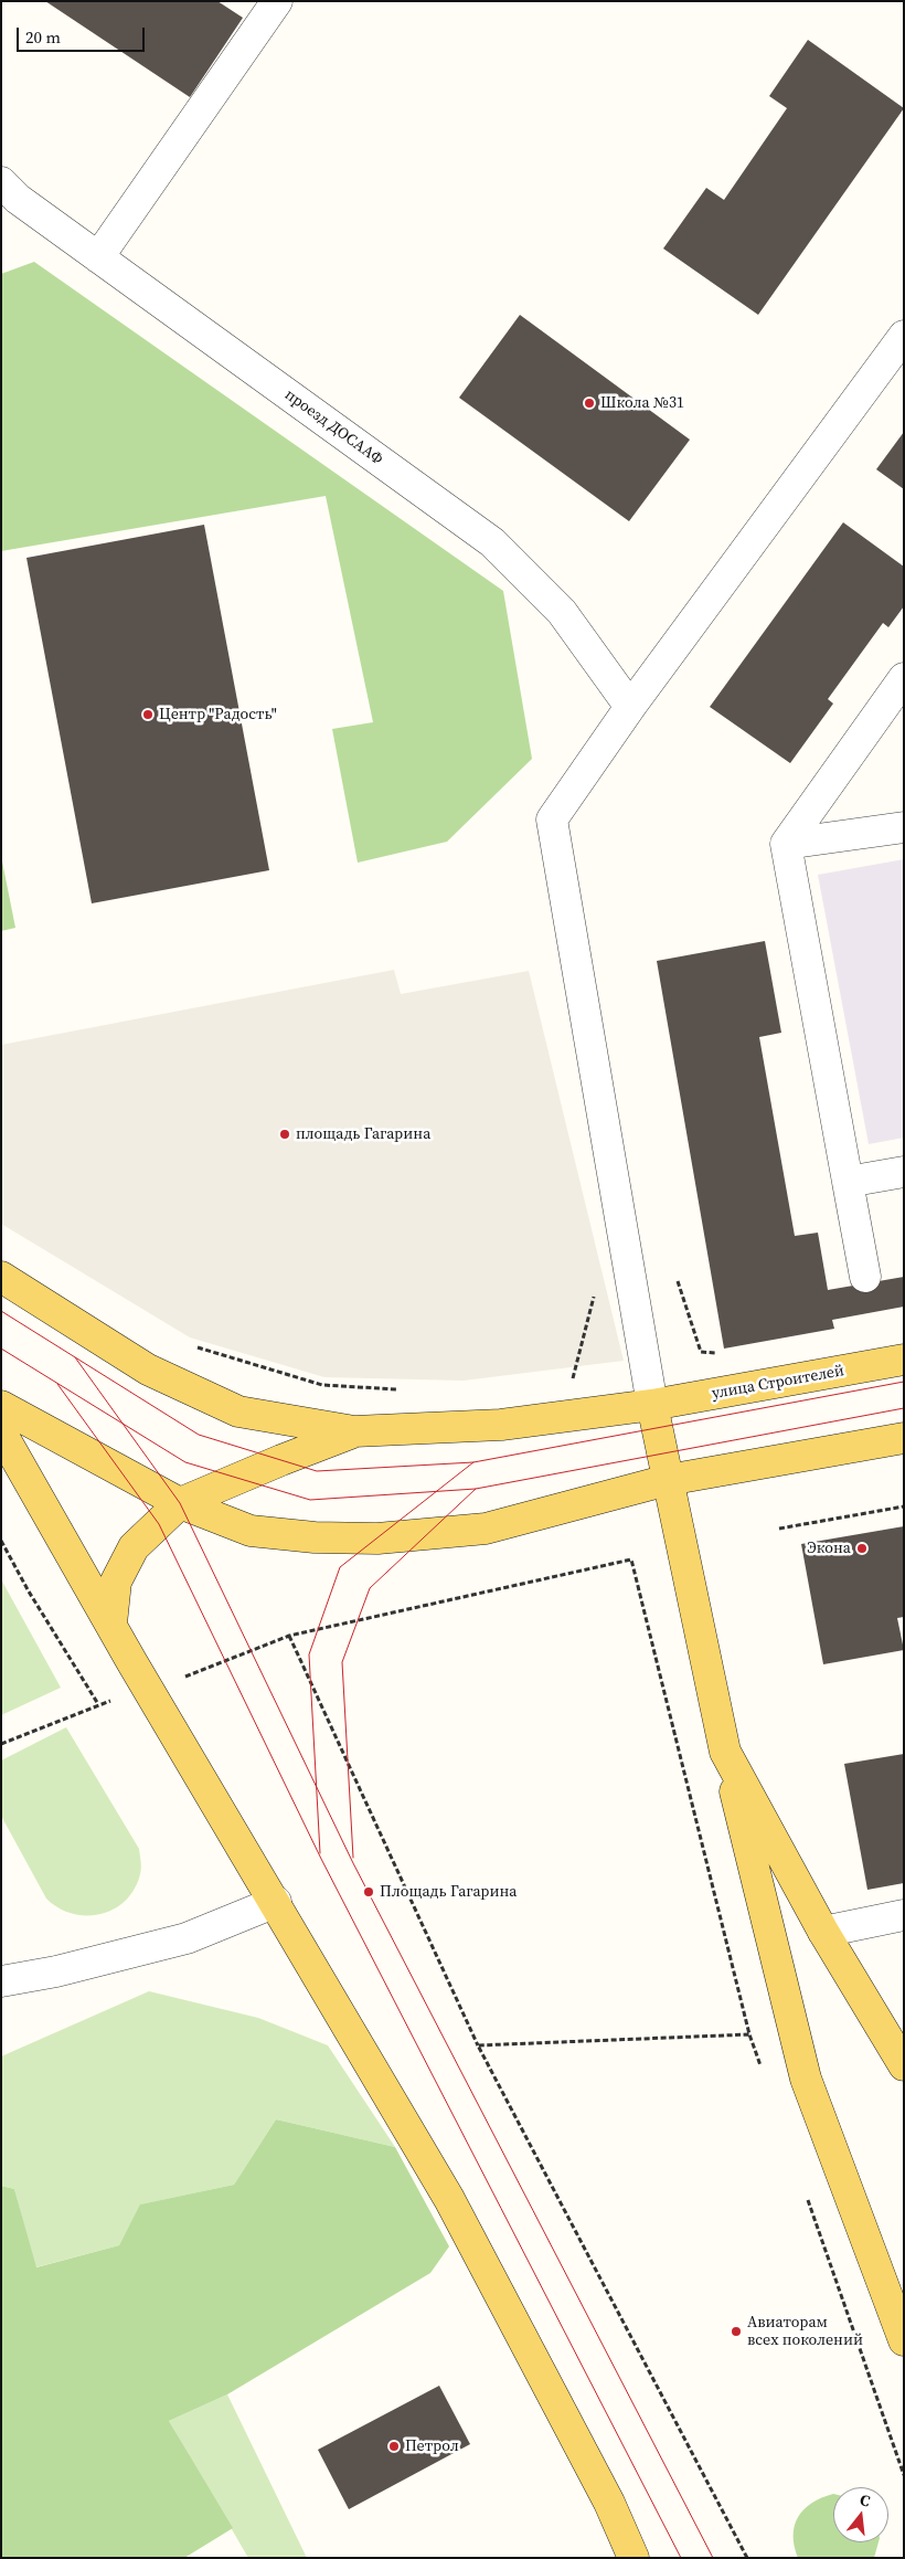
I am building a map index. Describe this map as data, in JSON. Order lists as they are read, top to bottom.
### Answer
{
  "streets": {
    "main road": ["улица Строителей"],
    "street": ["проезд ДОСААФ"]
  },
  "places": [
    "Школа №31",
    "Центр \"Радость\"",
    "площадь Гагарина",
    "Экона",
    "Площадь Гагарина",
    "Авиаторам всех поколений",
    "Петрол"
  ],
  "scale_bar": "20 m",
  "north": "top"
}
